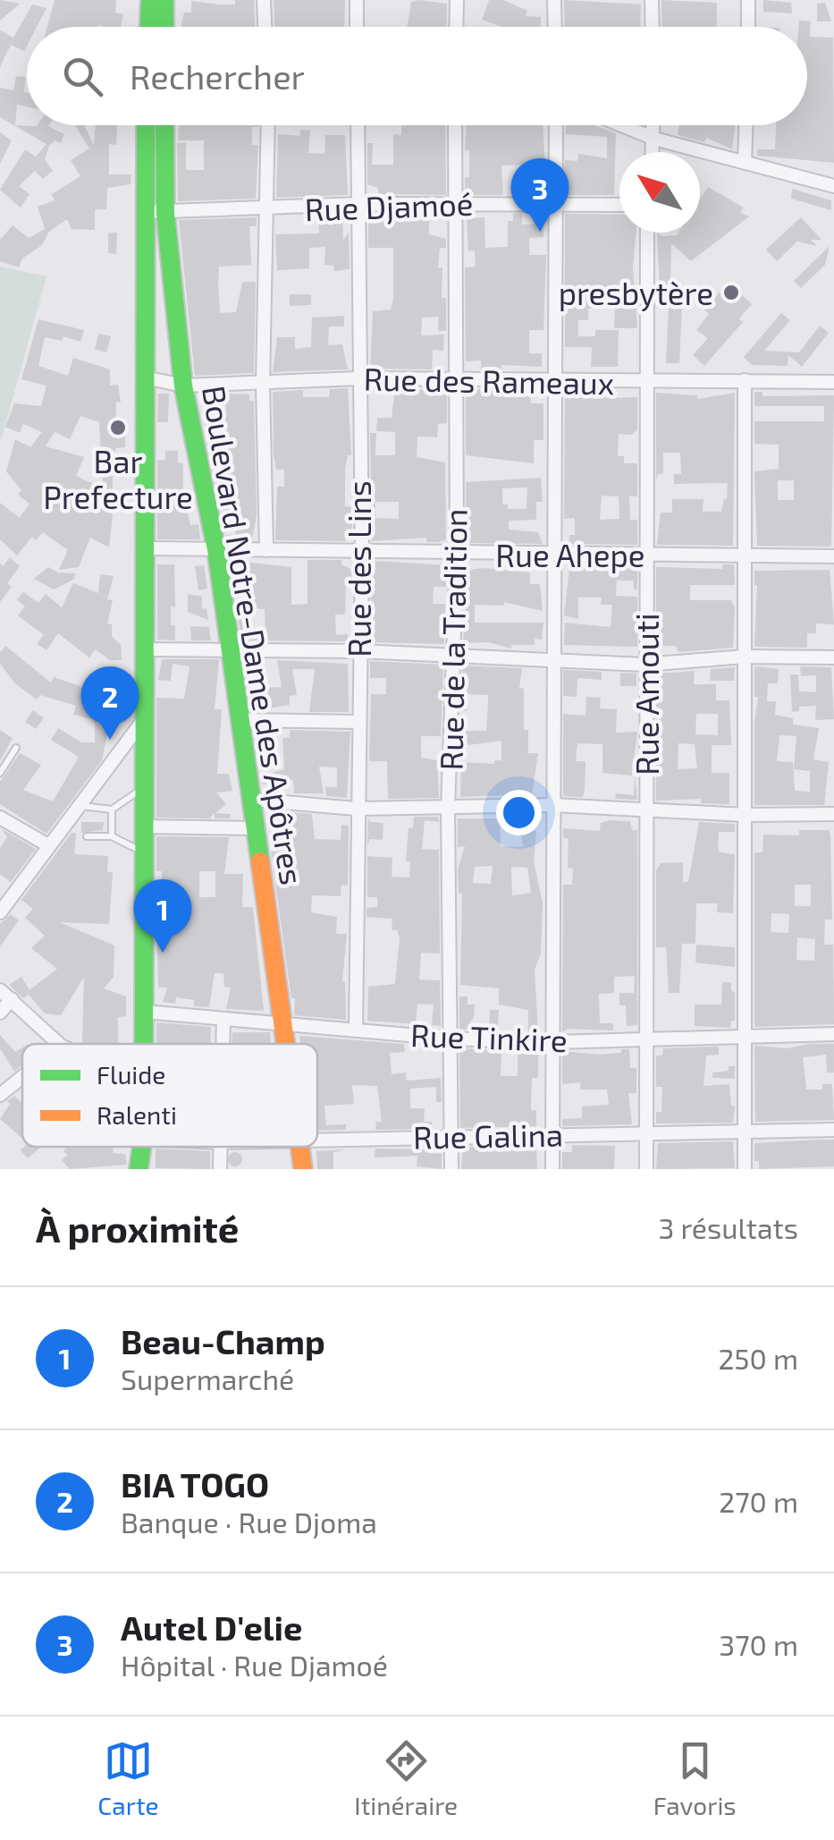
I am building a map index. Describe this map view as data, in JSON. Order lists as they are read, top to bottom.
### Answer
{
  "streets": {
    "street": [
      "Rue Djamoé",
      "Rue des Rameaux",
      "Rue Ahepe",
      "Rue des Lins",
      "Boulevard Notre-Dame des Apôtres",
      "Rue de la Tradition",
      "Rue Amouti",
      "Rue Tinkire",
      "Rue Galina"
    ]
  },
  "crossings": [
    ["Rue Djamoé", "Rue des Lins"],
    ["Rue Djamoé", "Boulevard Notre-Dame des Apôtres"],
    ["Rue Djamoé", "Rue de la Tradition"],
    ["Rue des Rameaux", "Rue des Lins"],
    ["Rue des Rameaux", "Boulevard Notre-Dame des Apôtres"],
    ["Rue des Rameaux", "Rue de la Tradition"],
    ["Rue des Rameaux", "Rue Amouti"],
    ["Rue Ahepe", "Rue des Lins"],
    ["Rue Ahepe", "Boulevard Notre-Dame des Apôtres"],
    ["Rue Ahepe", "Rue de la Tradition"],
    ["Rue Ahepe", "Rue Amouti"],
    ["Rue des Lins", "Rue Tinkire"],
    ["Boulevard Notre-Dame des Apôtres", "Rue Tinkire"],
    ["Rue de la Tradition", "Rue Tinkire"],
    ["Rue de la Tradition", "Rue Galina"],
    ["Rue Amouti", "Rue Tinkire"],
    ["Rue Amouti", "Rue Galina"]
  ],
  "places": ["presbytère", "Bar Prefecture"],
  "legend": ["Fluide", "Ralenti"],
  "north": "top left",
  "page": {
    "search": "Rechercher",
    "pins": ["3", "2", "1"],
    "heading": ["À proximité", "3 résultats"],
    "list": [
      {
        "mark": "1",
        "name": "Beau-Champ",
        "note": "Supermarché",
        "value": "250 m"
      },
      {
        "mark": "2",
        "name": "BIA TOGO",
        "note": "Banque · Rue Djoma",
        "value": "270 m"
      },
      {
        "mark": "3",
        "name": "Autel D'elie",
        "note": "Hôpital · Rue Djamoé",
        "value": "370 m"
      }
    ],
    "nav": ["Carte", "Itinéraire", "Favoris"]
  }
}
